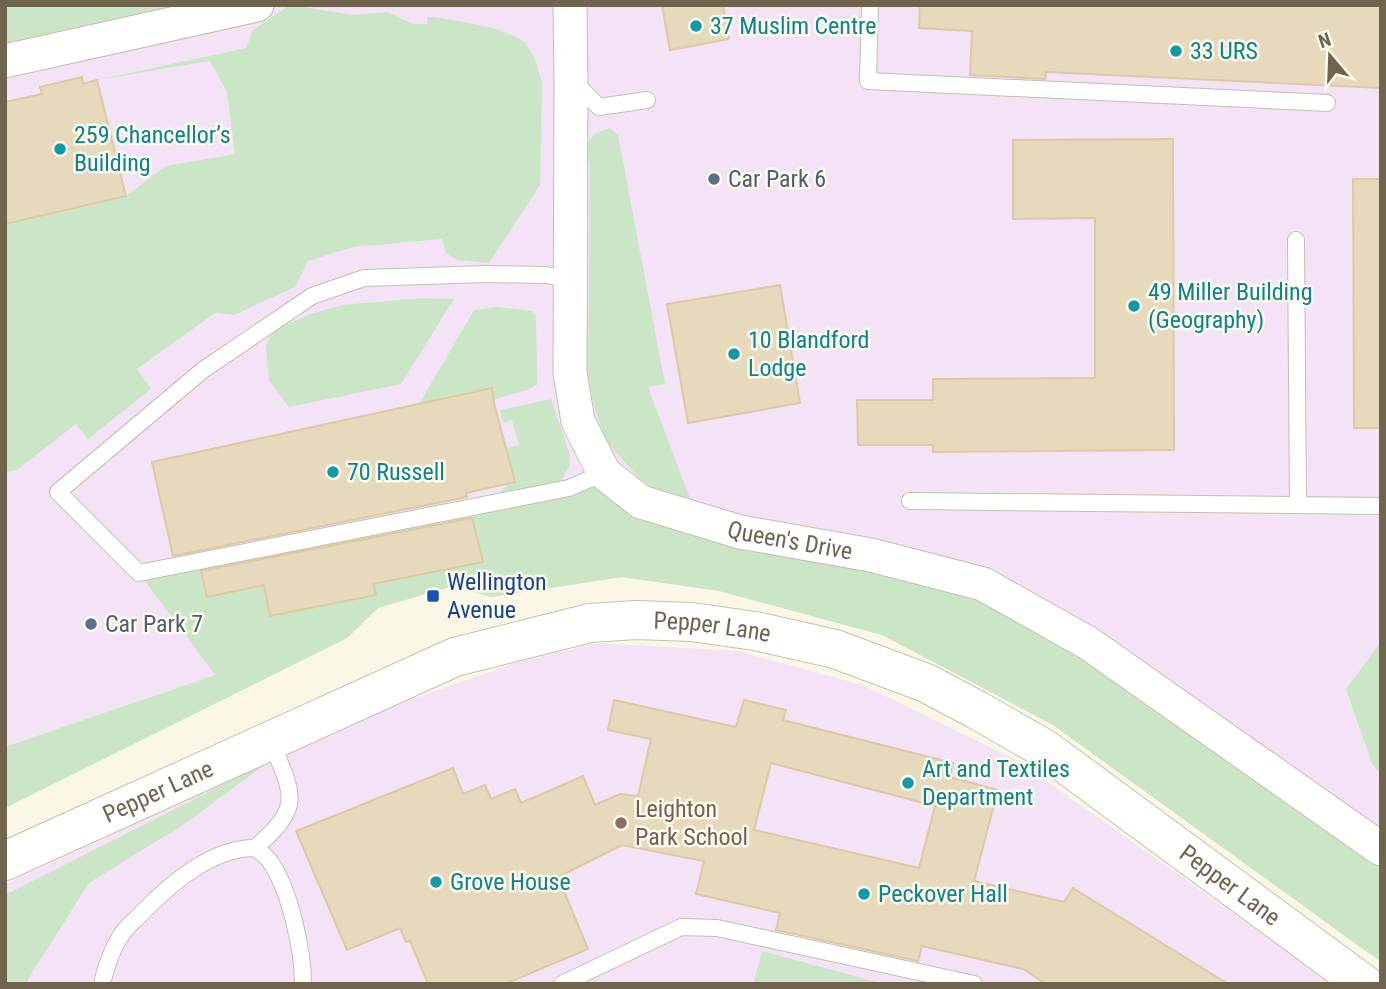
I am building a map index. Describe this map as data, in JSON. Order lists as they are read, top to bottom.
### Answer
{
  "streets": {
    "street": ["Queen's Drive", "Pepper Lane"]
  },
  "places": {
    "other": [
      "37 Muslim Centre",
      "33 URS",
      "259 Chancellor’s Building",
      "Car Park 6",
      "49 Miller Building (Geography)",
      "10 Blandford Lodge",
      "70 Russell",
      "Car Park 7",
      "Art and Textiles Department",
      "Leighton Park School",
      "Grove House",
      "Peckover Hall"
    ],
    "transit": ["Wellington Avenue"]
  },
  "north": "top"
}
